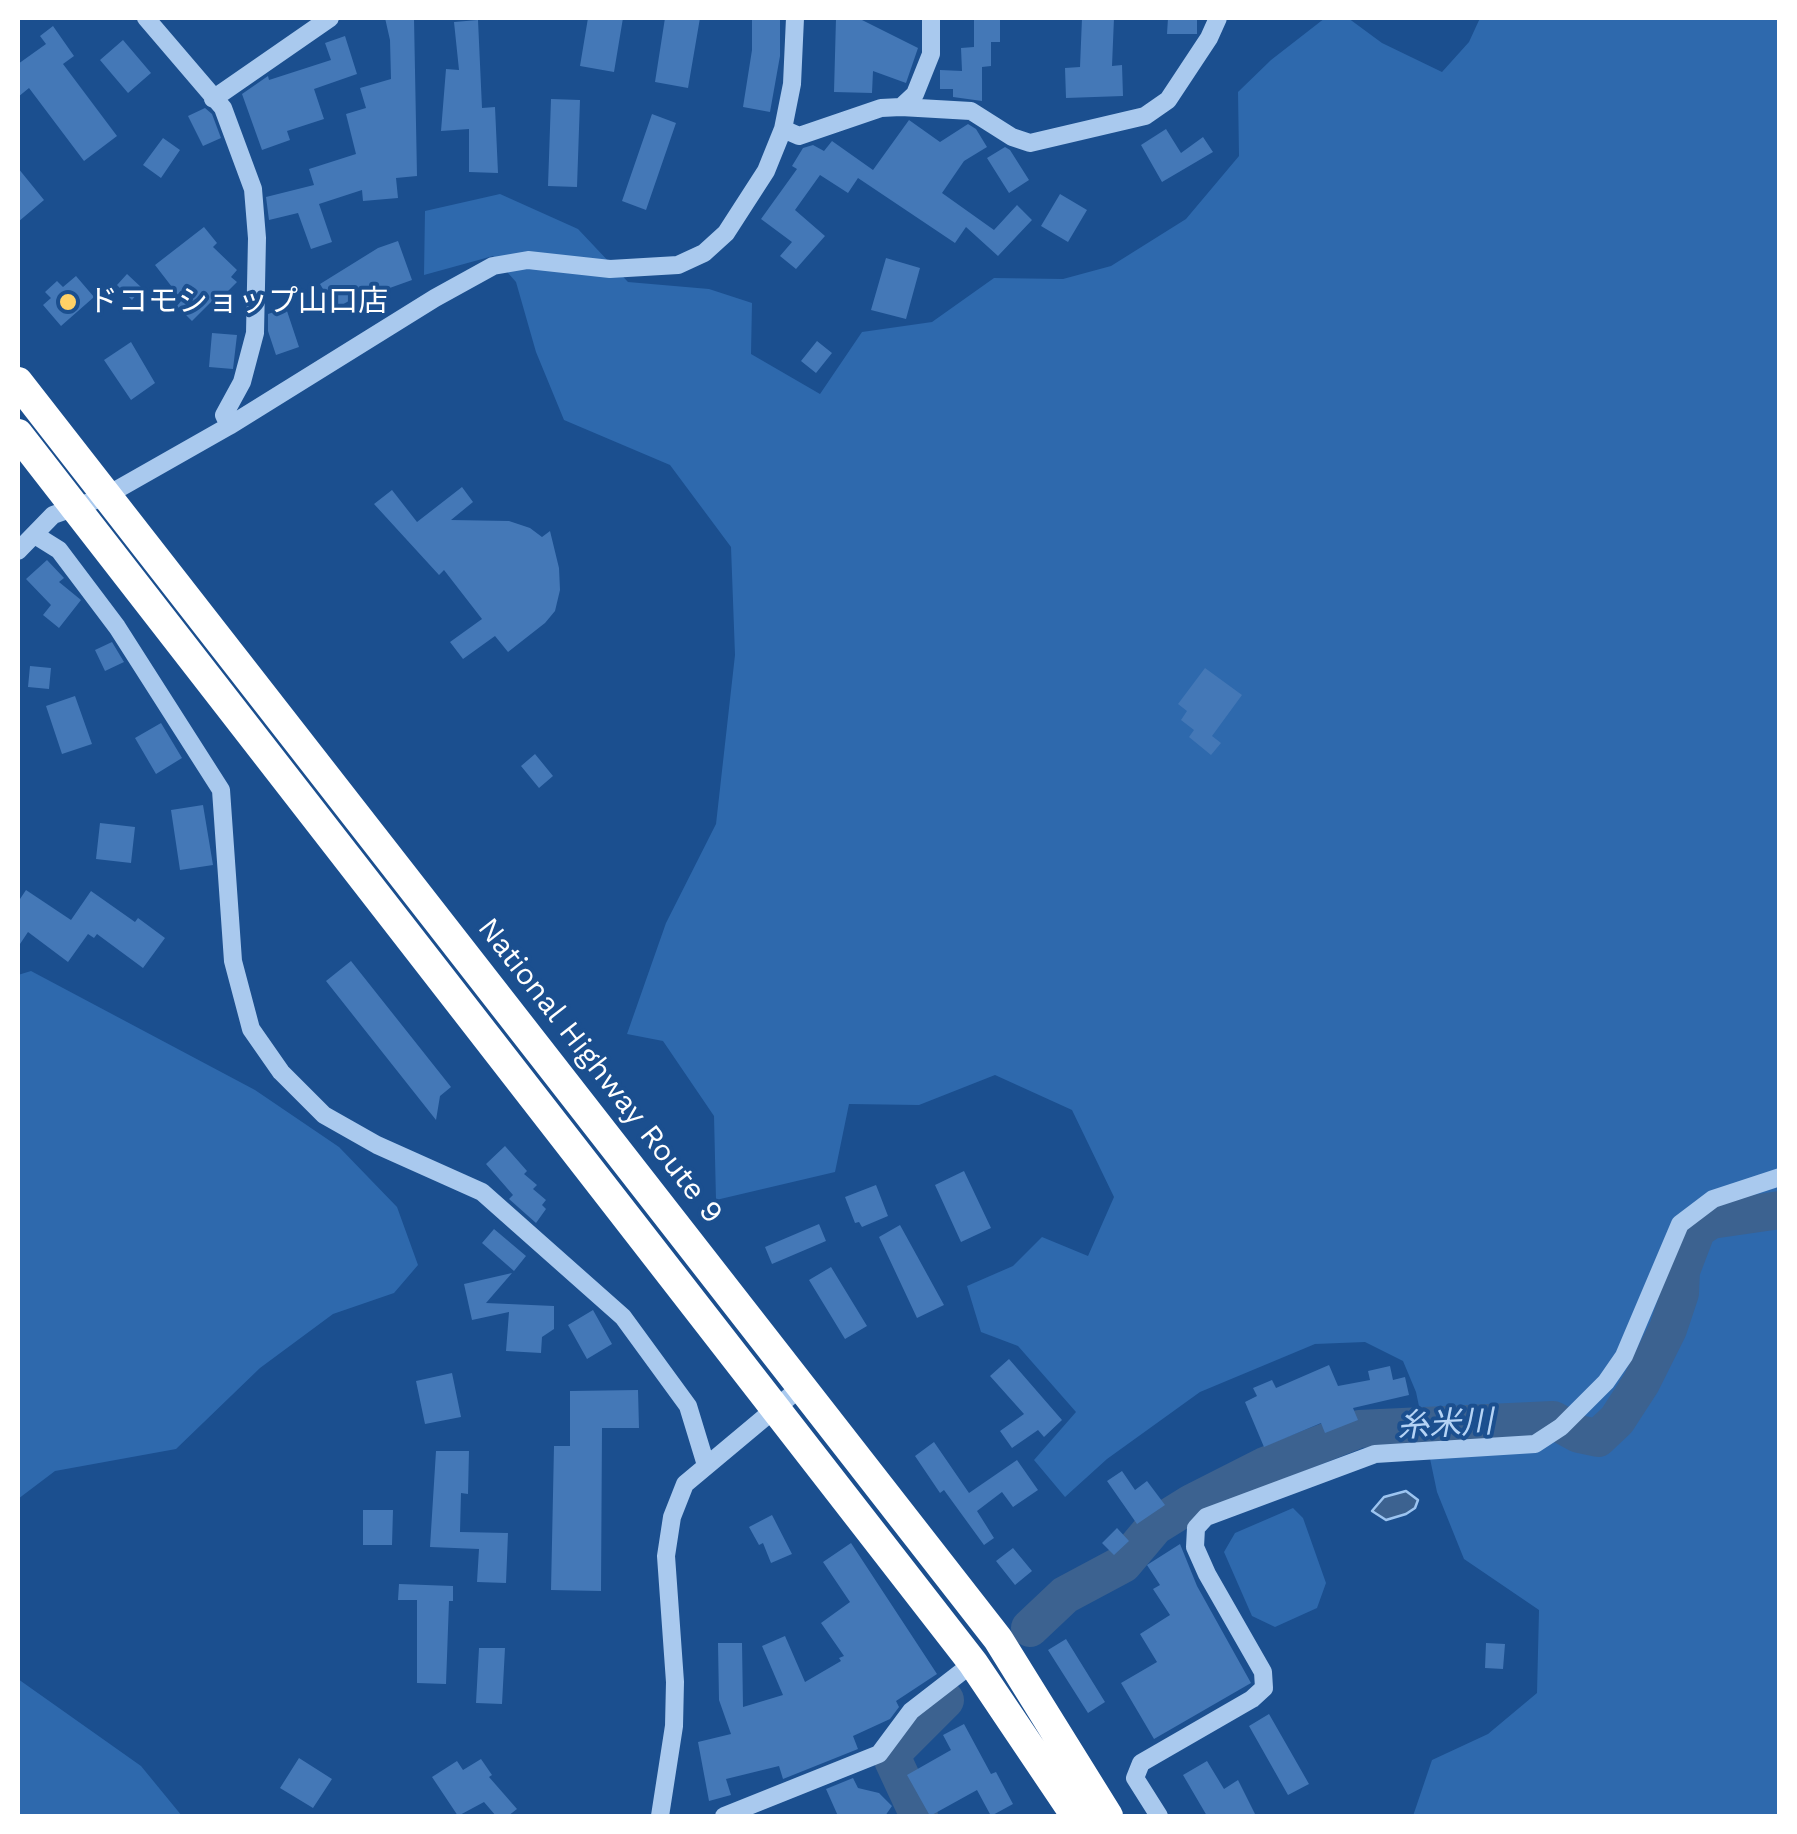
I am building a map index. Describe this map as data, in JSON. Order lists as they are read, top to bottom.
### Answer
{
  "streets": {
    "highway": ["National Highway Route 9"]
  },
  "water": ["糸米川"],
  "places": ["ドコモショップ山口店"]
}
